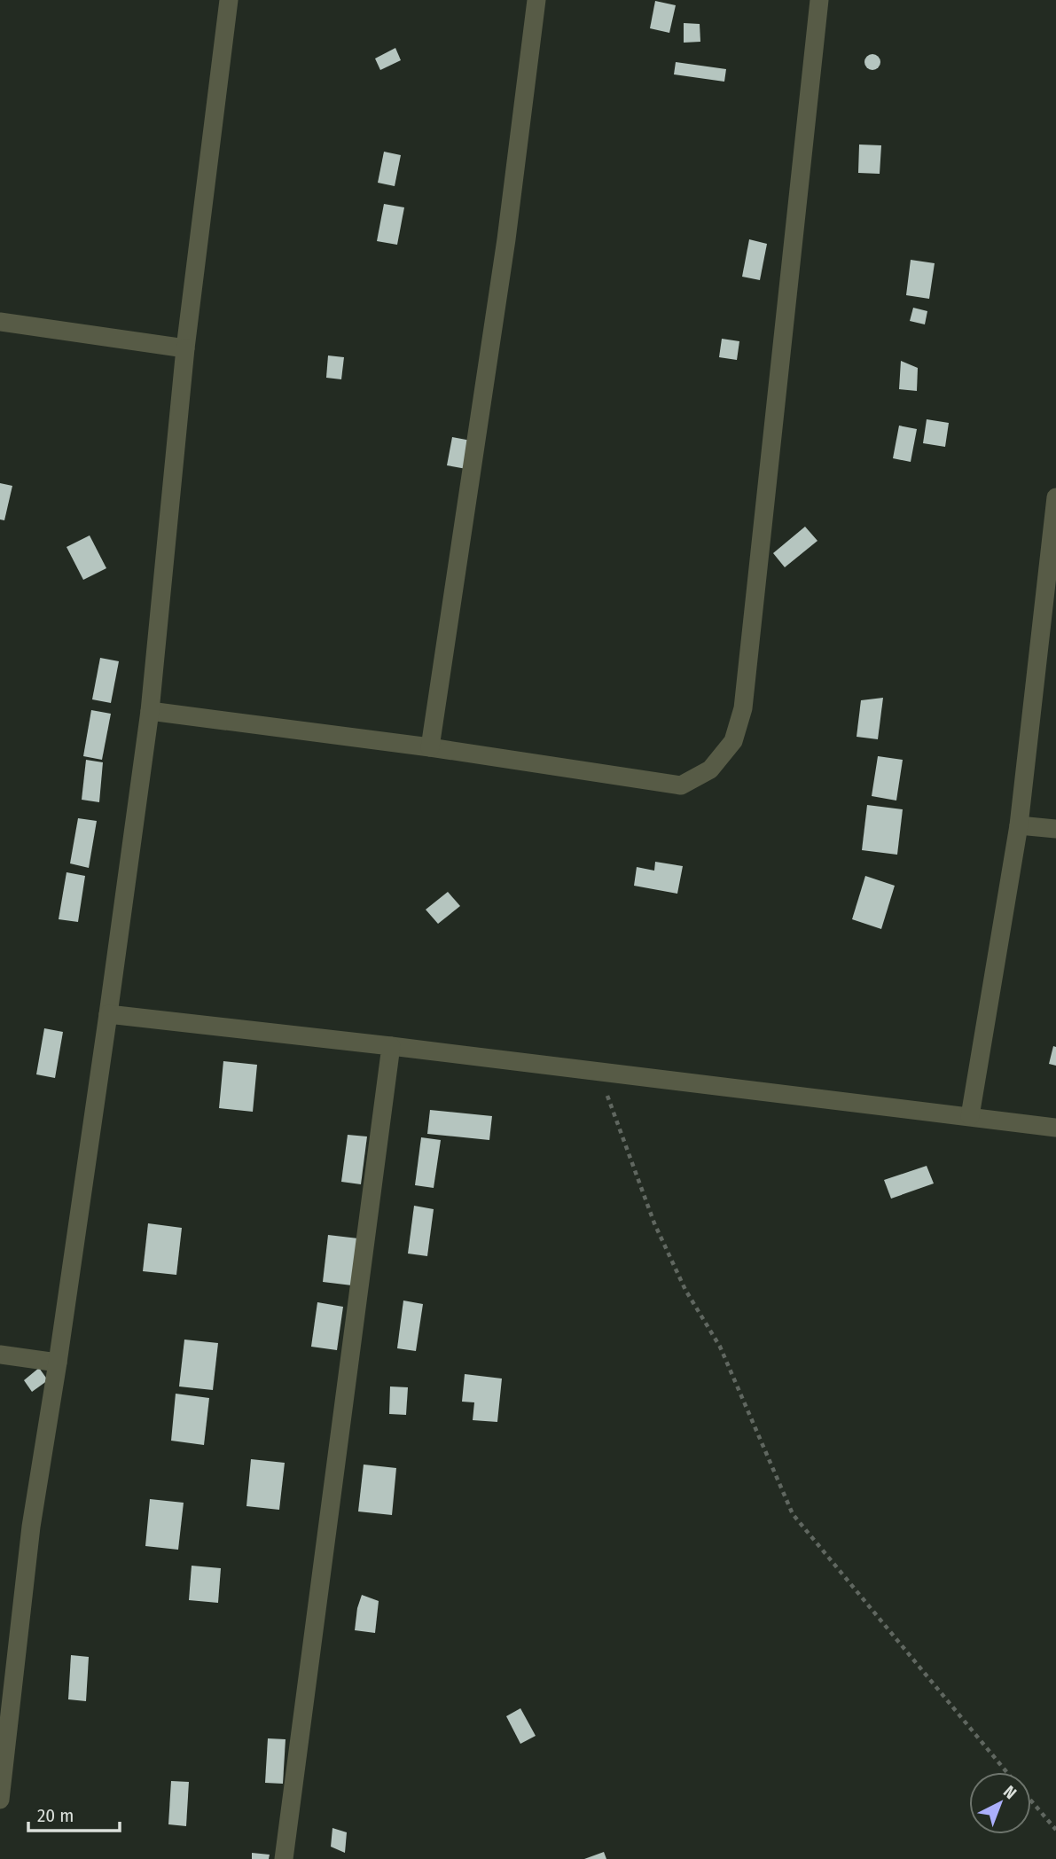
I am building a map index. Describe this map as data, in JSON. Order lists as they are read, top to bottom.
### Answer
{
  "scale_bar": "20 m",
  "north": "top right"
}
